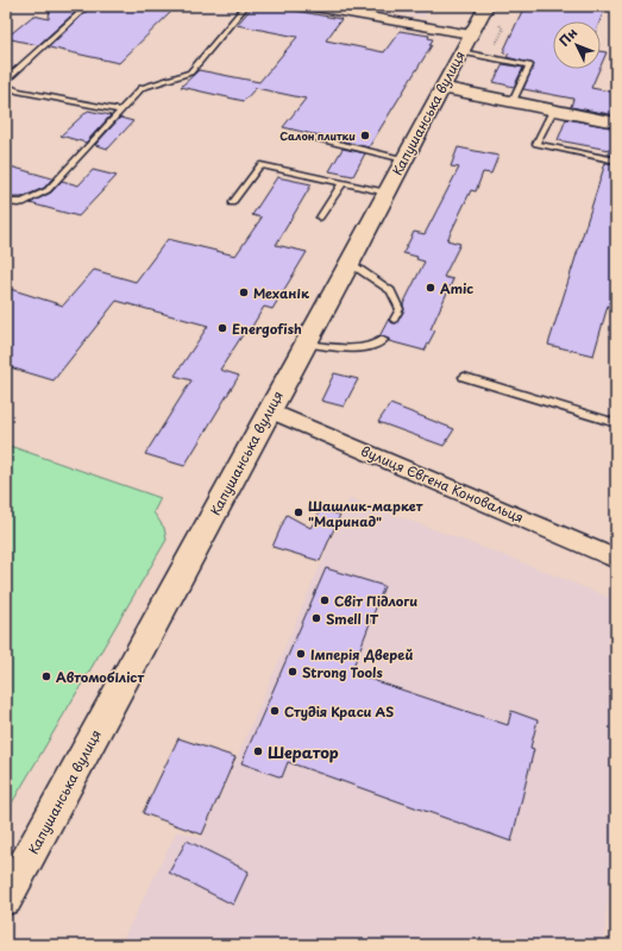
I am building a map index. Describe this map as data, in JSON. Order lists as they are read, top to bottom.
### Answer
{
  "streets": {
    "street": ["Капушанська вулиця", "вулиця Євгена Коновальця"]
  },
  "crossings": [
    ["Капушанська вулиця", "вулиця Євгена Коновальця"]
  ],
  "places": [
    "Салон плитки",
    "Amic",
    "Механік",
    "Energofish",
    "Шашлик-маркет \"Маринад\"",
    "Світ Підлоги",
    "Smell IT",
    "Імперія Дверей",
    "Strong Tools",
    "Автомобіліст",
    "Студія Краси AS",
    "Шератор"
  ],
  "north": "top left"
}
